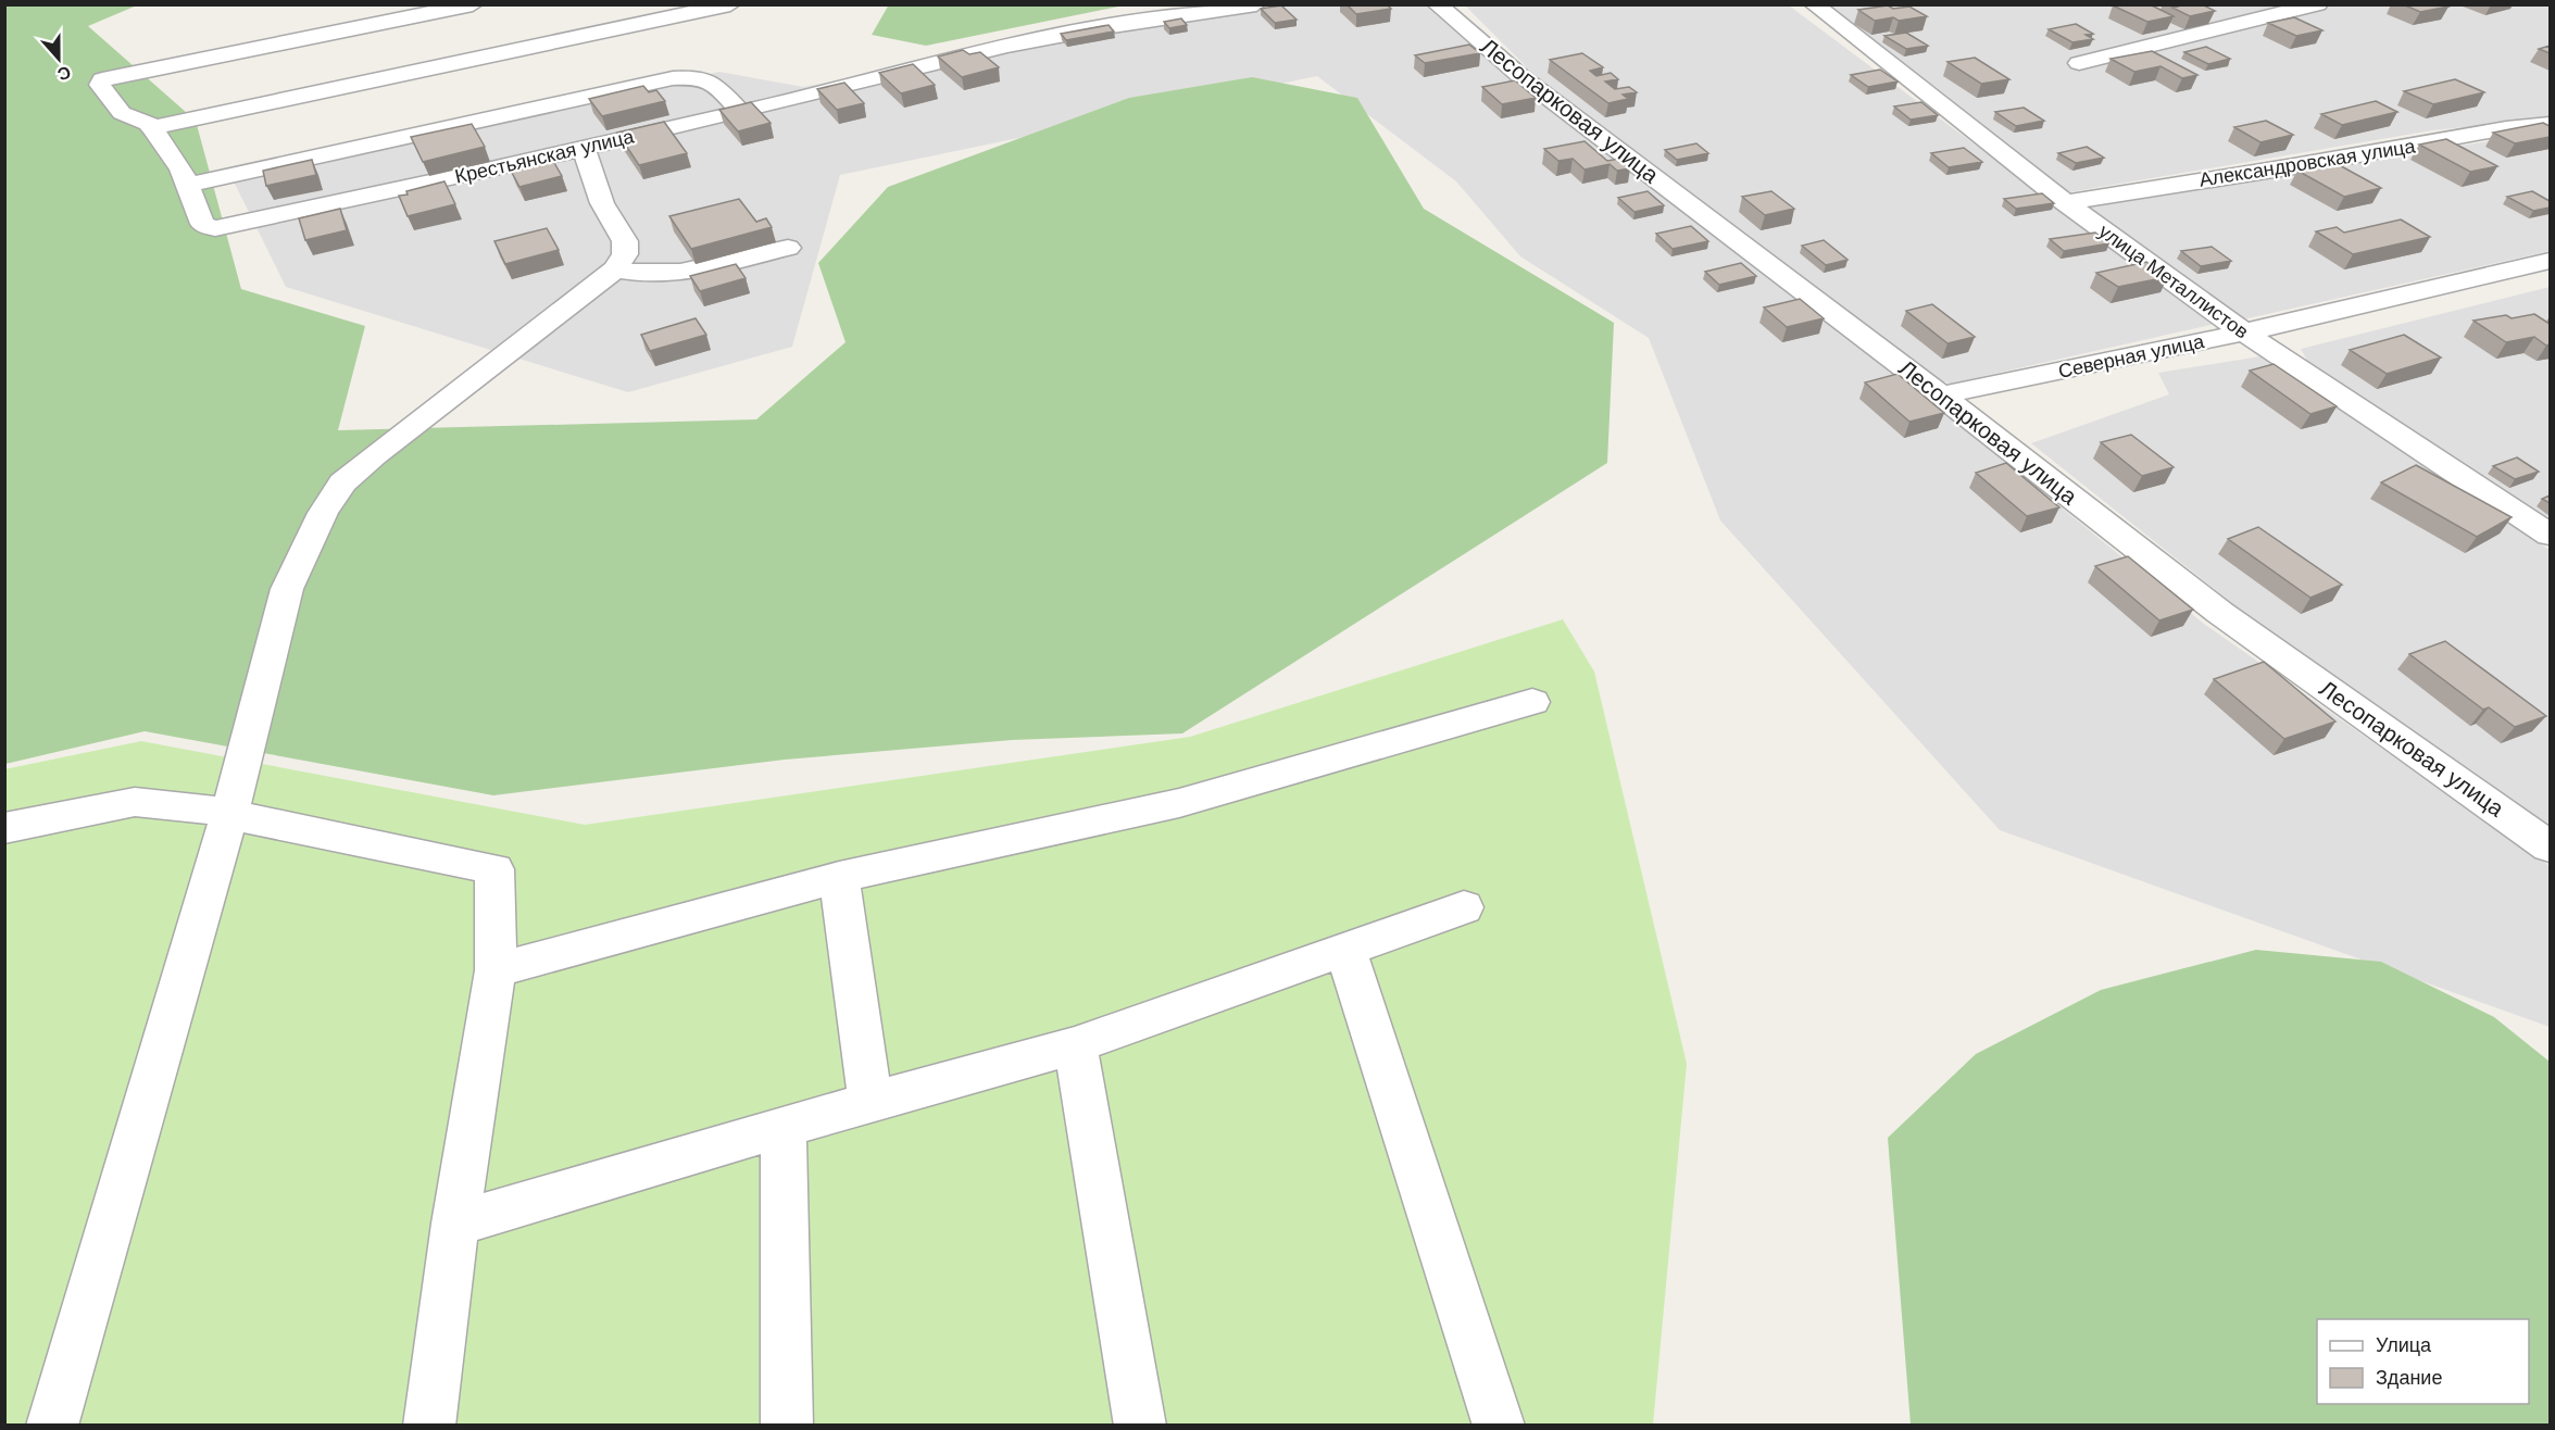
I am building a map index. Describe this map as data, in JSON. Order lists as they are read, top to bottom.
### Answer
{
  "streets": {
    "street": [
      "Лесопарковая улица",
      "Крестьянская улица",
      "Александровская улица",
      "улица Металлистов",
      "Северная улица"
    ]
  },
  "crossings": [
    ["Лесопарковая улица", "Северная улица"],
    ["Александровская улица", "улица Металлистов"],
    ["улица Металлистов", "Северная улица"]
  ],
  "legend": ["Улица", "Здание"],
  "north": "bottom"
}
